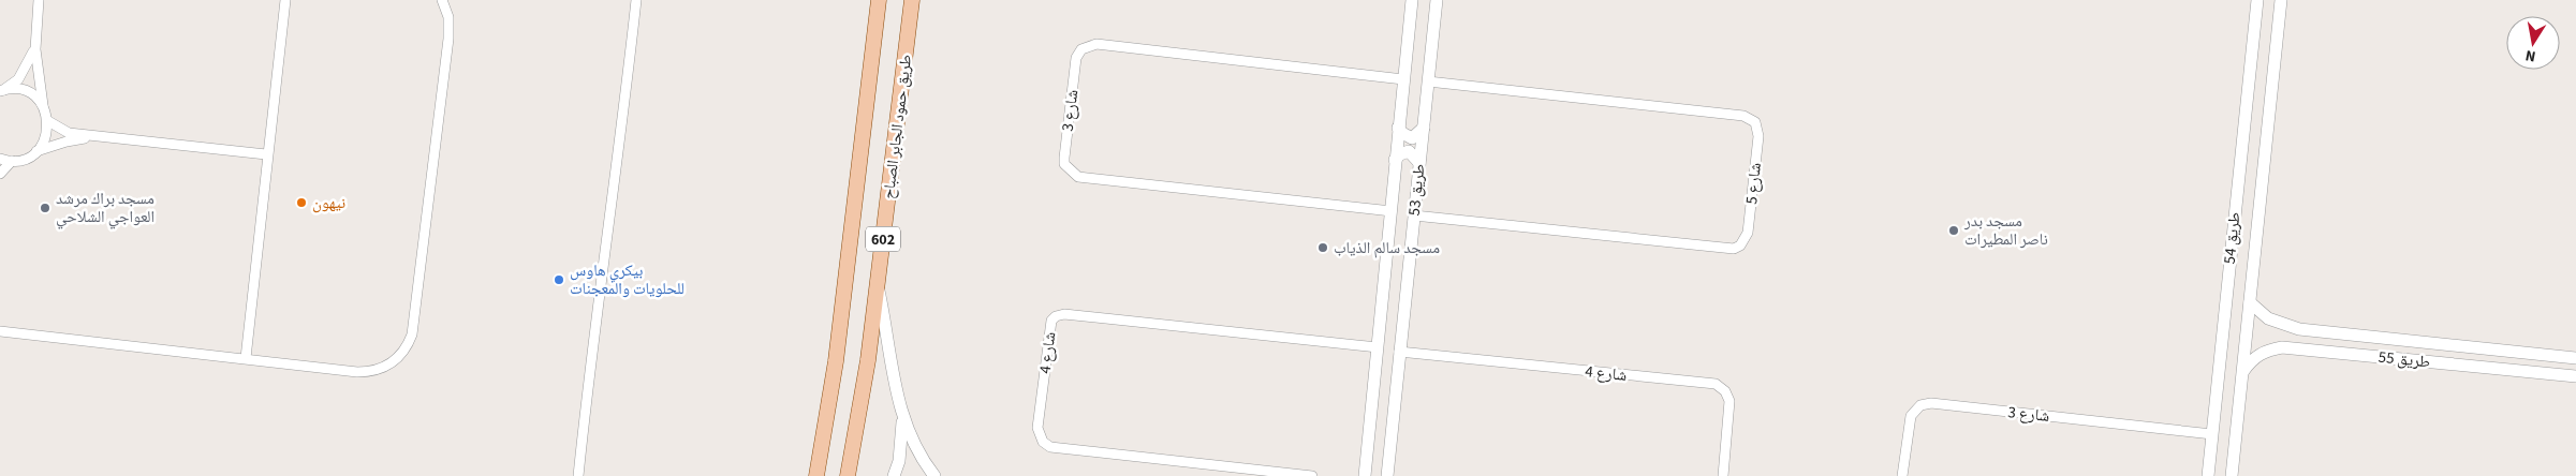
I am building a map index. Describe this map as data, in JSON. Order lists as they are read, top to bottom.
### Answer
{
  "streets": {
    "main road": ["طريق حمود الجابر الصباح", "602"],
    "street": [
      "شارع 3",
      "شارع 5",
      "طريق 53",
      "طريق 54",
      "شارع 4",
      "طريق 55"
    ]
  },
  "crossings": [
    ["شارع 3", "طريق 53"],
    ["شارع 3", "طريق 54"],
    ["شارع 5", "طريق 53"],
    ["طريق 53", "شارع 4"],
    ["طريق 54", "طريق 55"]
  ],
  "places": [
    "نيهون",
    "مسجد براك مرشد العواجي الشلاحي",
    "مسجد بدر ناصر المطيرات",
    "مسجد سالم الذياب",
    "بيكري هاوس للحلويات والمعجنات"
  ],
  "north": "bottom"
}
